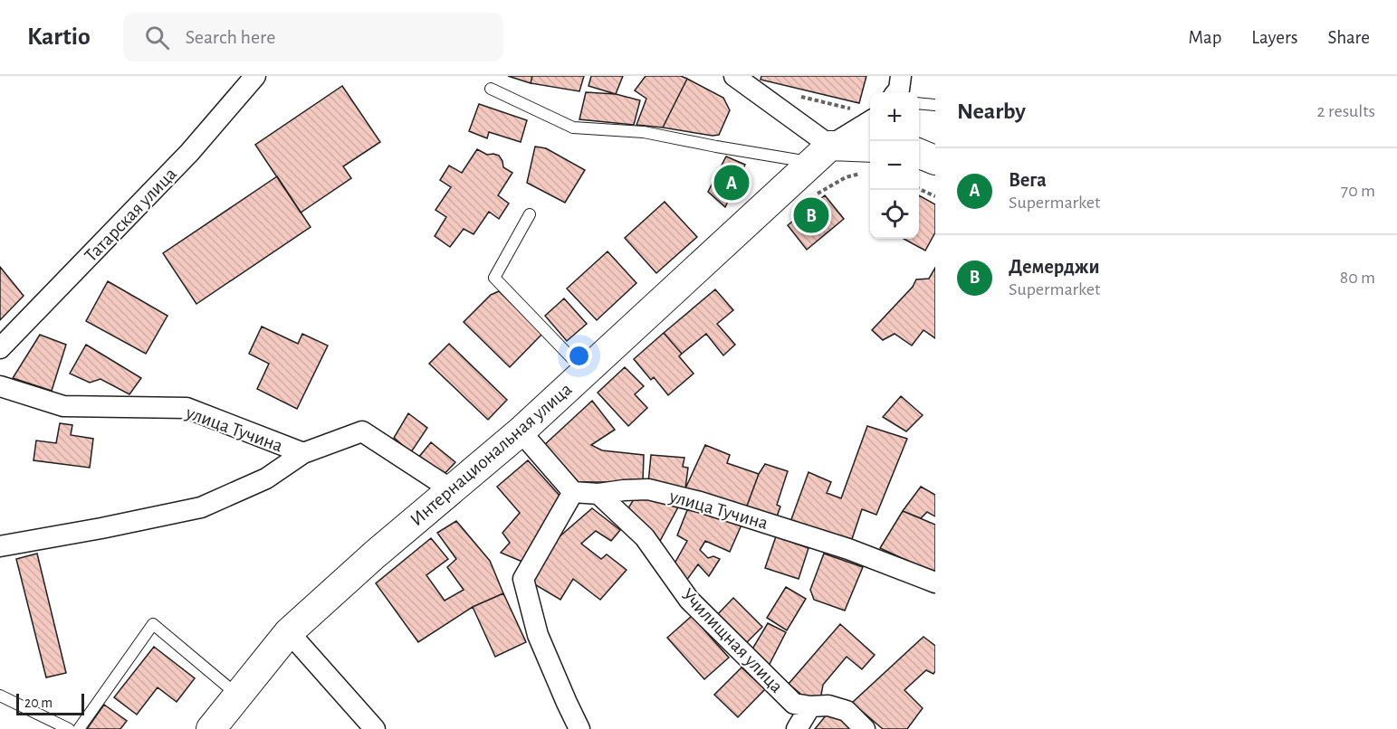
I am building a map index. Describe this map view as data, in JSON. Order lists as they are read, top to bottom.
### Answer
{
  "streets": {
    "main road": ["Интернациональная улица"],
    "street": ["Татарская улица", "улица Тучина", "Училищная улица"]
  },
  "crossings": [
    ["улица Тучина", "Интернациональная улица"],
    ["улица Тучина", "Училищная улица"]
  ],
  "scale_bar": "20 m",
  "page": {
    "header": "Kartio",
    "search": "Search here",
    "nav": ["Map", "Layers", "Share"],
    "heading": ["Nearby", "2 results"],
    "map_buttons": ["+", "−"],
    "list": [
      {
        "mark": "A",
        "name": "Вега",
        "note": "Supermarket",
        "value": "70 m"
      },
      {
        "mark": "B",
        "name": "Демерджи",
        "note": "Supermarket",
        "value": "80 m"
      }
    ],
    "pins": ["A", "B"],
    "scale": "20 m"
  }
}
